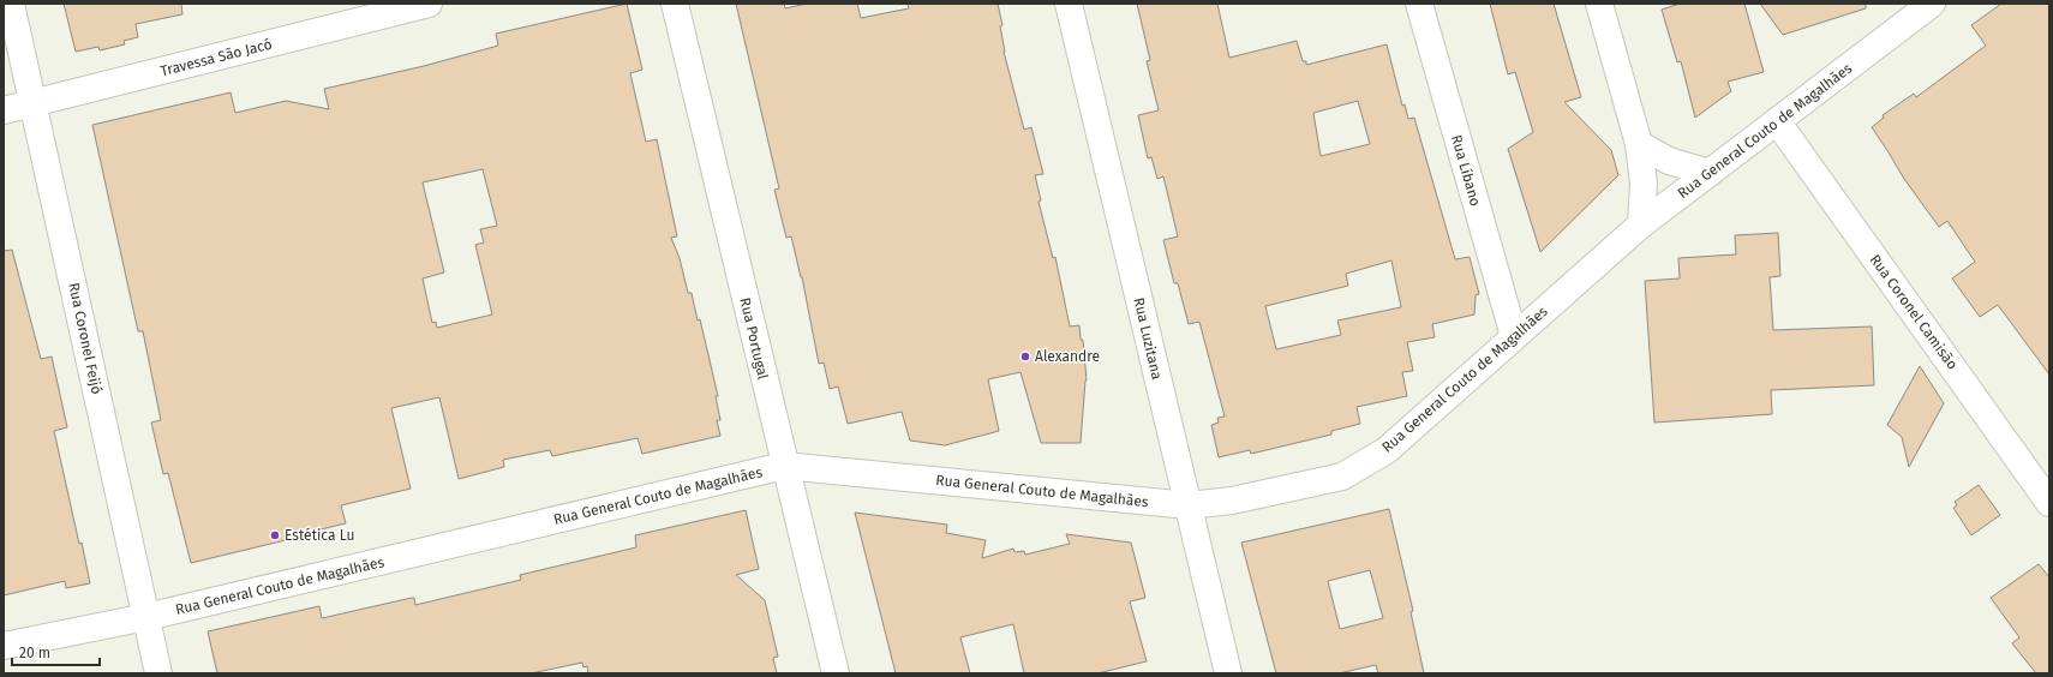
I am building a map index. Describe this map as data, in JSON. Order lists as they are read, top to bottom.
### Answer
{
  "streets": {
    "street": [
      "Travessa São Jacó",
      "Rua General Couto de Magalhães",
      "Rua Líbano",
      "Rua Coronel Camisão",
      "Rua Coronel Feijó",
      "Rua Portugal",
      "Rua Luzitana"
    ]
  },
  "crossings": [
    ["Travessa São Jacó", "Rua Coronel Feijó"],
    ["Rua General Couto de Magalhães", "Rua Líbano"],
    ["Rua General Couto de Magalhães", "Rua Coronel Camisão"],
    ["Rua General Couto de Magalhães", "Rua Coronel Feijó"],
    ["Rua General Couto de Magalhães", "Rua Portugal"],
    ["Rua General Couto de Magalhães", "Rua Luzitana"]
  ],
  "places": ["Alexandre", "Estética Lu"],
  "scale_bar": "20 m"
}
